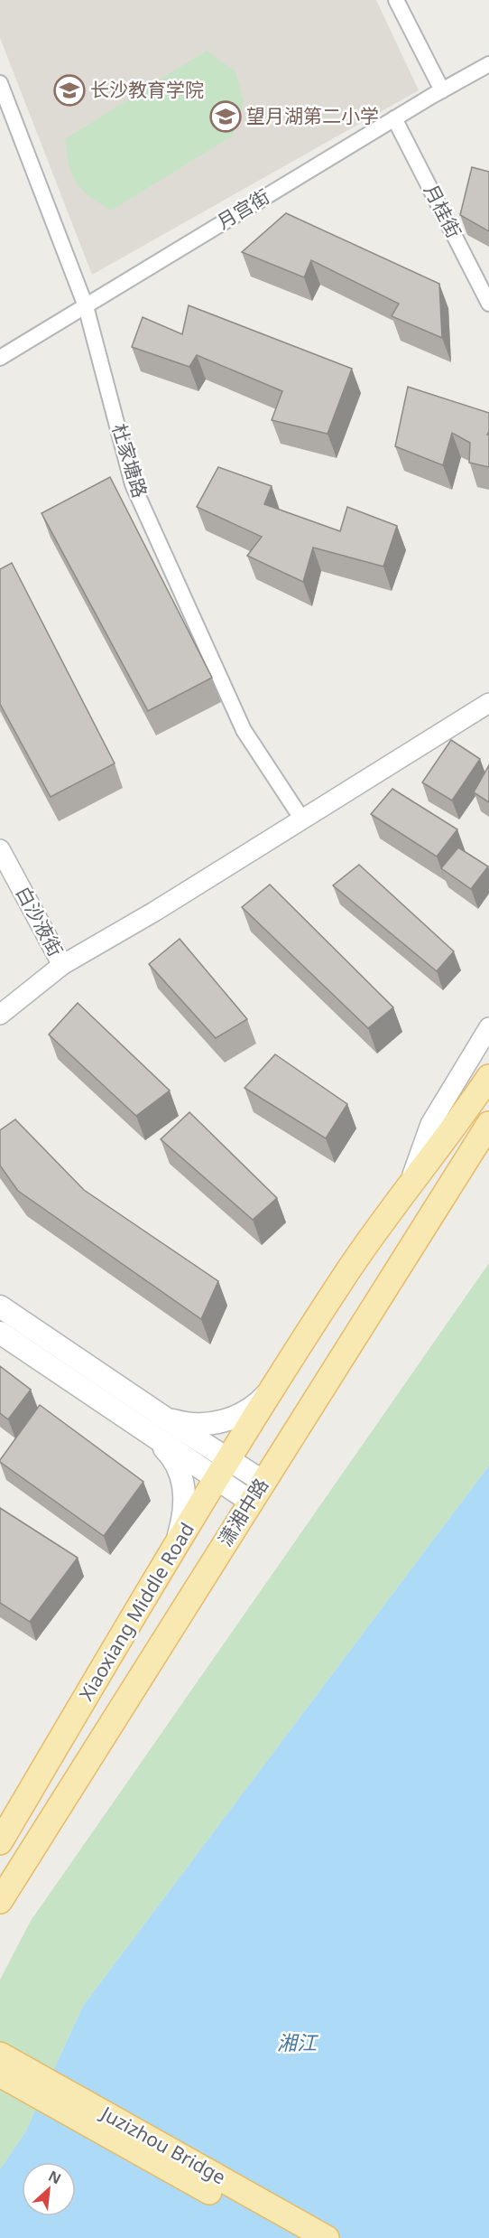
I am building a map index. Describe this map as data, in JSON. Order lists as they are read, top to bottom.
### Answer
{
  "streets": {
    "main road": ["潇湘中路", "Xiaoxiang Middle Road", "Juzizhou Bridge"],
    "street": [
      "月宫街",
      "月桂街",
      "杜家塘路",
      "白沙液街"
    ]
  },
  "crossings": [
    ["月宫街", "月桂街"],
    ["月宫街", "杜家塘路"]
  ],
  "water": ["湘江"],
  "places": {
    "school or university": ["长沙教育学院", "望月湖第二小学"]
  },
  "north": "top right"
}
